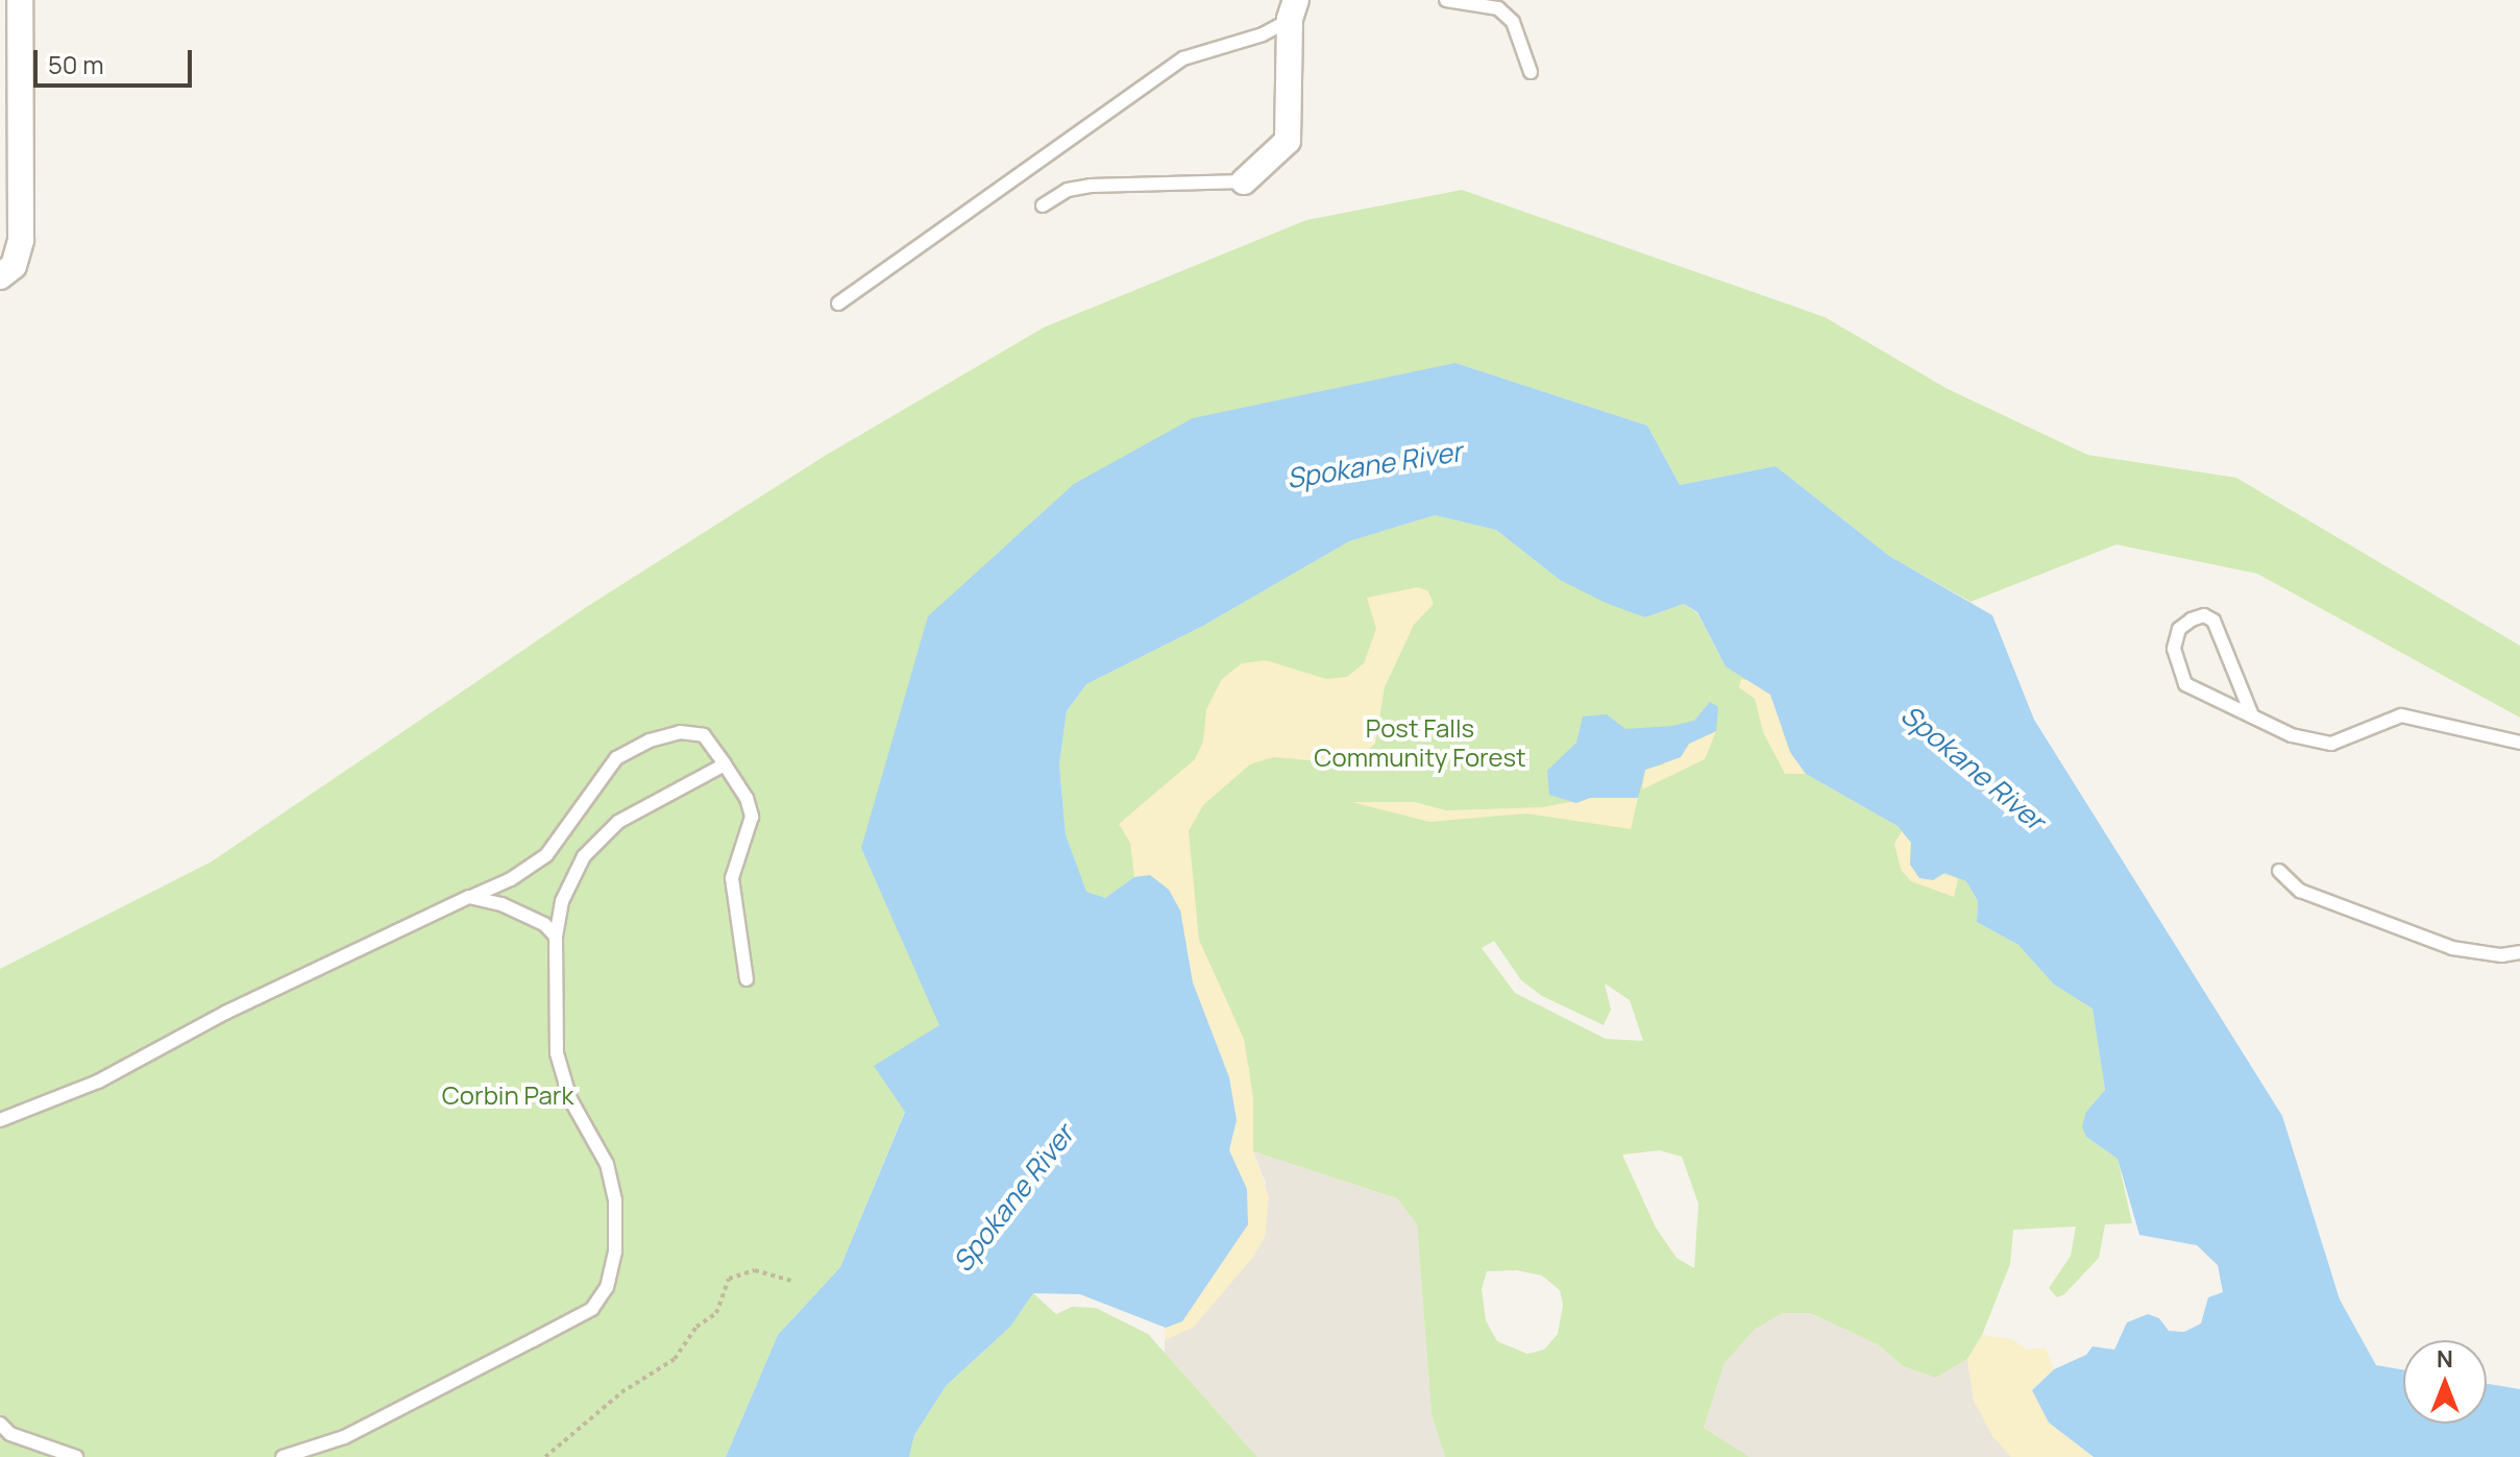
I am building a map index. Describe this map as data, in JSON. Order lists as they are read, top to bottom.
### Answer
{
  "water": ["Spokane River"],
  "parks": ["Post Falls Community Forest", "Corbin Park"],
  "scale_bar": "50 m",
  "north": "top"
}
